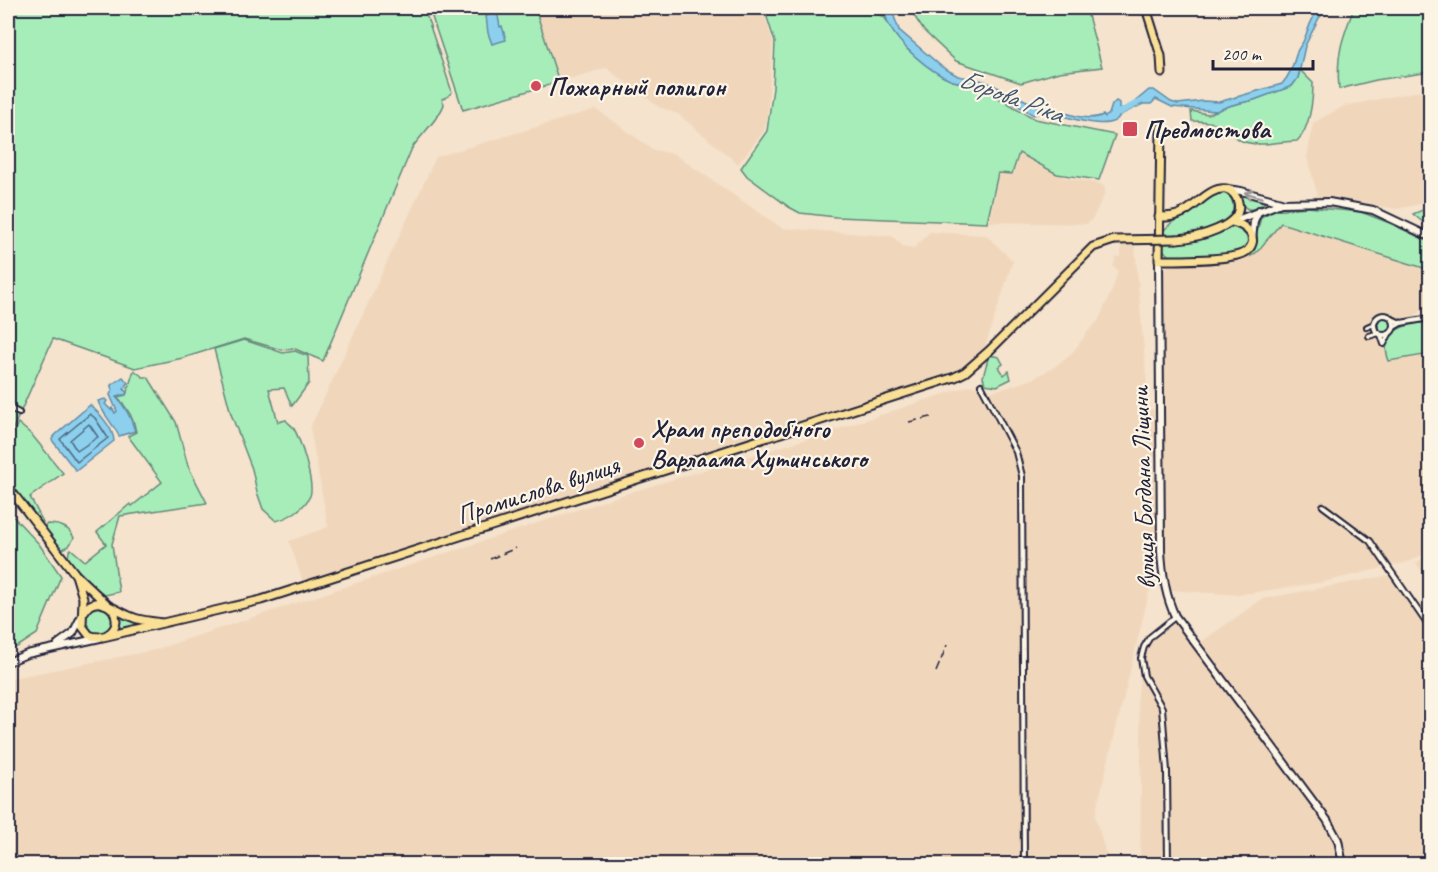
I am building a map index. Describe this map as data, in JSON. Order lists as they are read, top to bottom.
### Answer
{
  "streets": {
    "main road": ["вулиця Богдана Ліщини", "Промислова вулиця"]
  },
  "water": ["Борова Ріка"],
  "places": {
    "other": ["Пожарный полигон", "Храм преподобного Варлаама Хутинського"],
    "transit": ["Предмостова"]
  },
  "scale_bar": "200 m"
}
